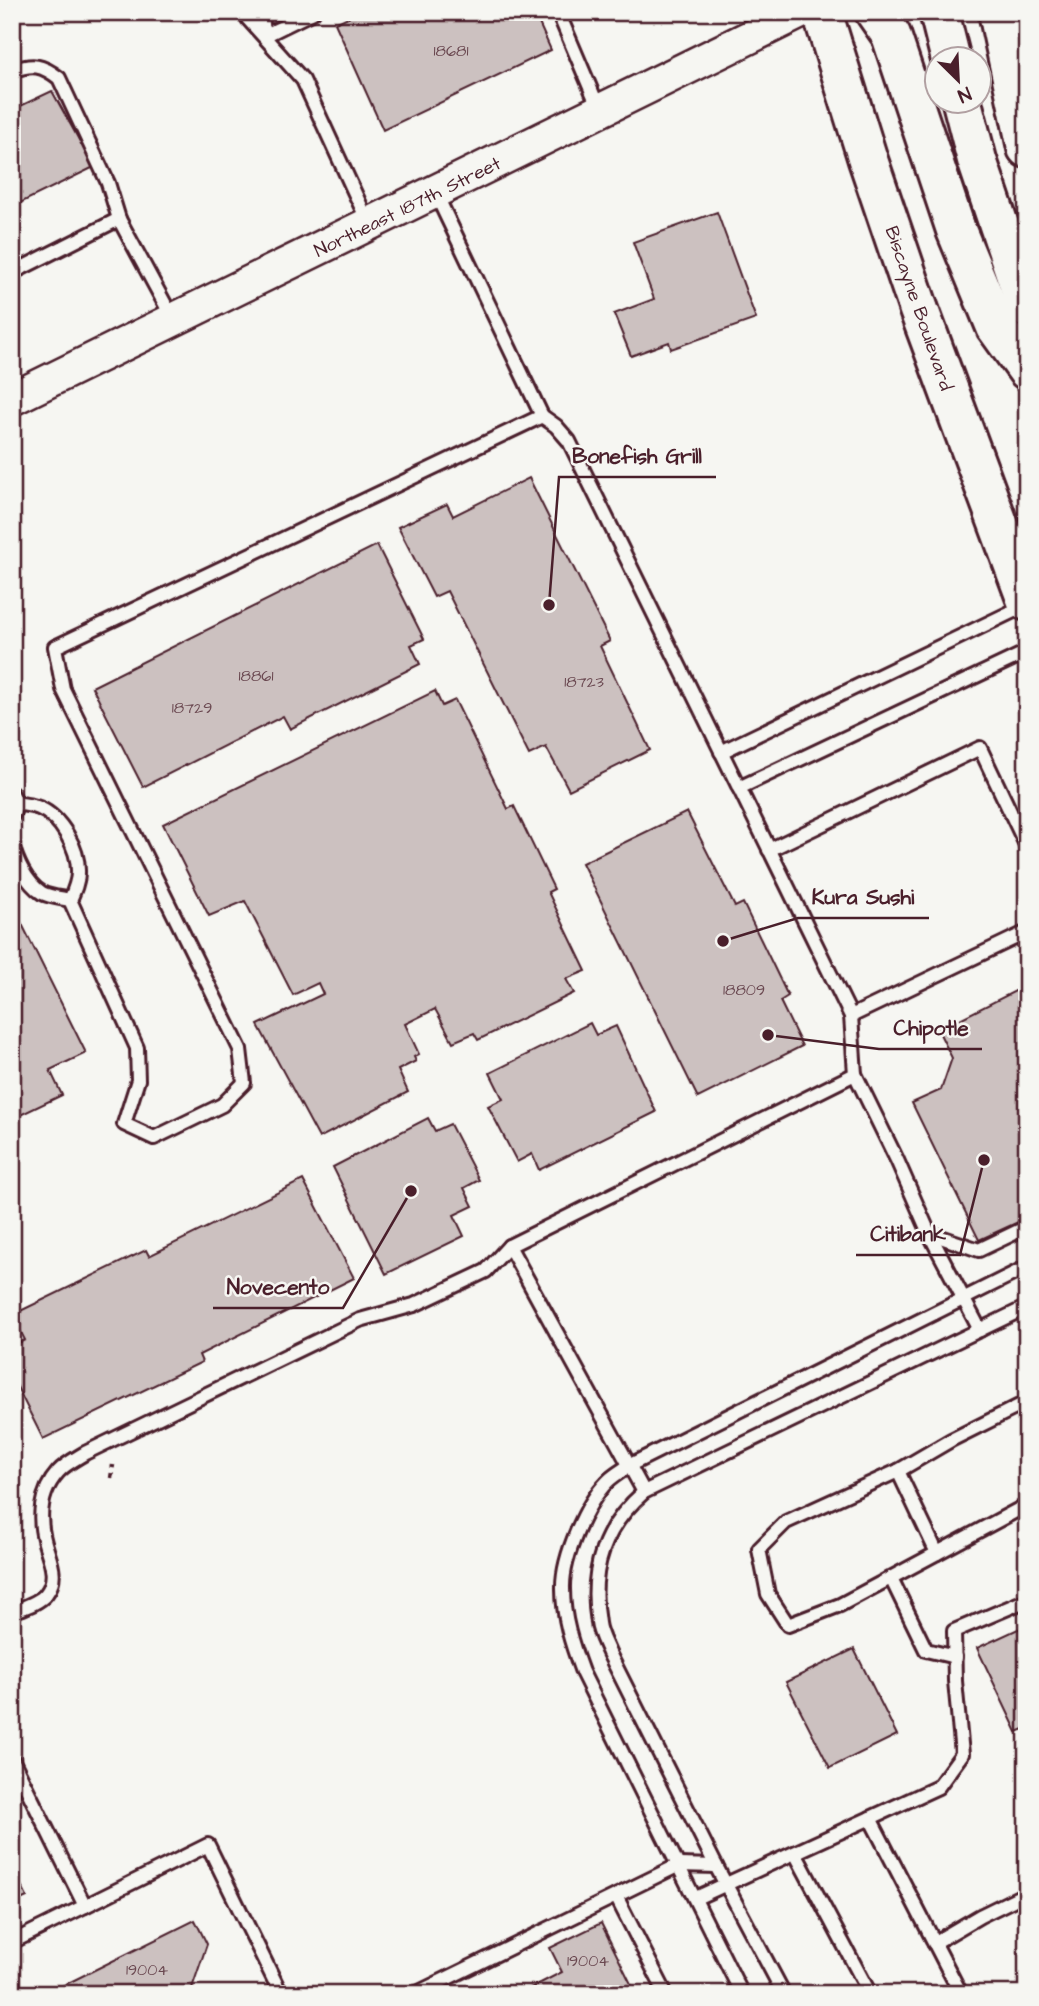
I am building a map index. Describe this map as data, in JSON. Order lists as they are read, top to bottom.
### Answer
{
  "streets": {
    "main road": ["Biscayne Boulevard"],
    "street": ["Northeast 187th Street"]
  },
  "places": [
    "Bonefish Grill",
    "Kura Sushi",
    "Chipotle",
    "Citibank",
    "Novecento"
  ],
  "house_numbers": [
    "18681",
    "18861",
    "18723",
    "18729",
    "18809",
    "19004",
    "19004"
  ],
  "north": "bottom right"
}
